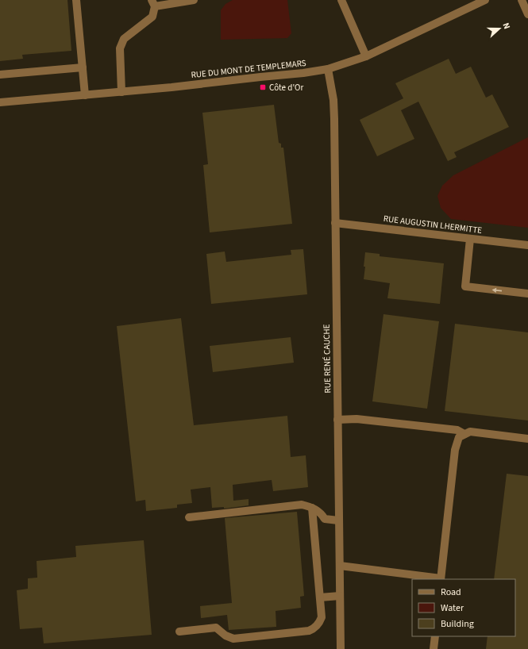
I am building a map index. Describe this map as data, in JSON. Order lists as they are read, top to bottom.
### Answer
{
  "streets": {
    "street": ["RUE DU MONT DE TEMPLEMARS", "RUE AUGUSTIN LHERMITTE", "RUE RENÉ CAUCHE"]
  },
  "crossings": [
    ["RUE DU MONT DE TEMPLEMARS", "RUE RENÉ CAUCHE"],
    ["RUE AUGUSTIN LHERMITTE", "RUE RENÉ CAUCHE"]
  ],
  "places": {
    "transit": ["Côte d'Or"]
  },
  "legend": ["Road", "Water", "Building"],
  "north": "right"
}
